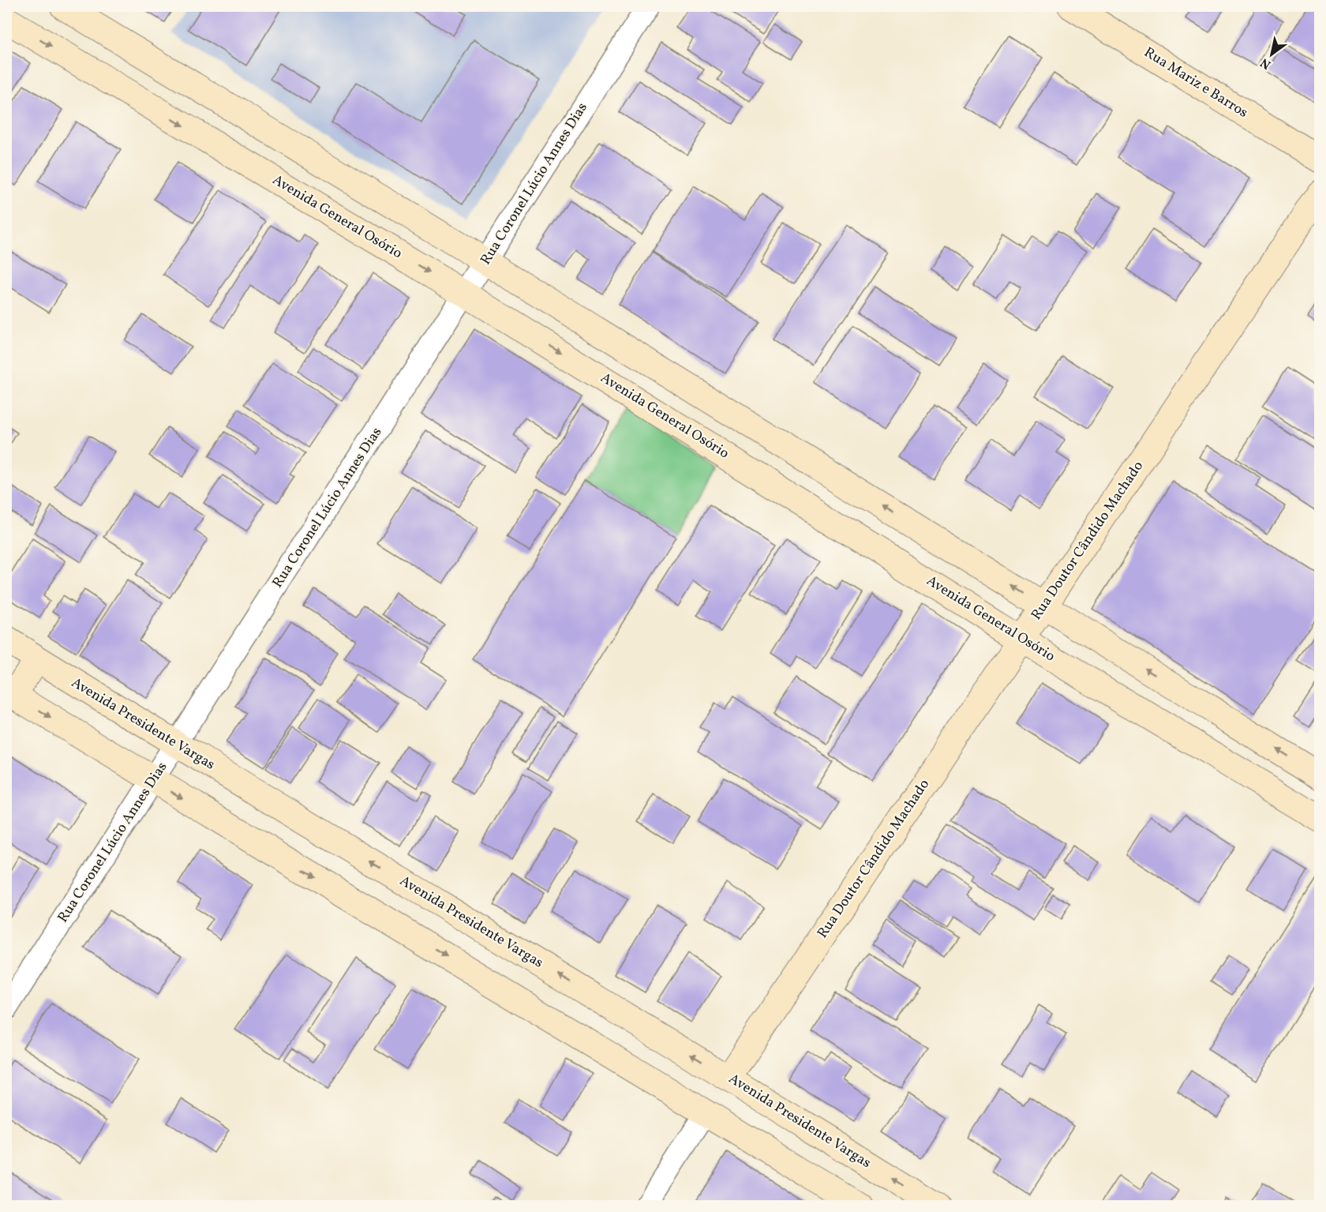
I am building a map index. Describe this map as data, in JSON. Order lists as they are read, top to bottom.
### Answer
{
  "streets": {
    "main road": [
      "Rua Mariz e Barros",
      "Avenida General Osório",
      "Rua Doutor Cândido Machado",
      "Avenida Presidente Vargas"
    ],
    "street": ["Rua Coronel Lúcio Annes Dias"]
  },
  "crossings": [
    ["Rua Coronel Lúcio Annes Dias", "Avenida General Osório"],
    ["Rua Coronel Lúcio Annes Dias", "Avenida Presidente Vargas"],
    ["Avenida General Osório", "Rua Doutor Cândido Machado"],
    ["Rua Doutor Cândido Machado", "Avenida Presidente Vargas"]
  ],
  "north": "bottom left"
}
